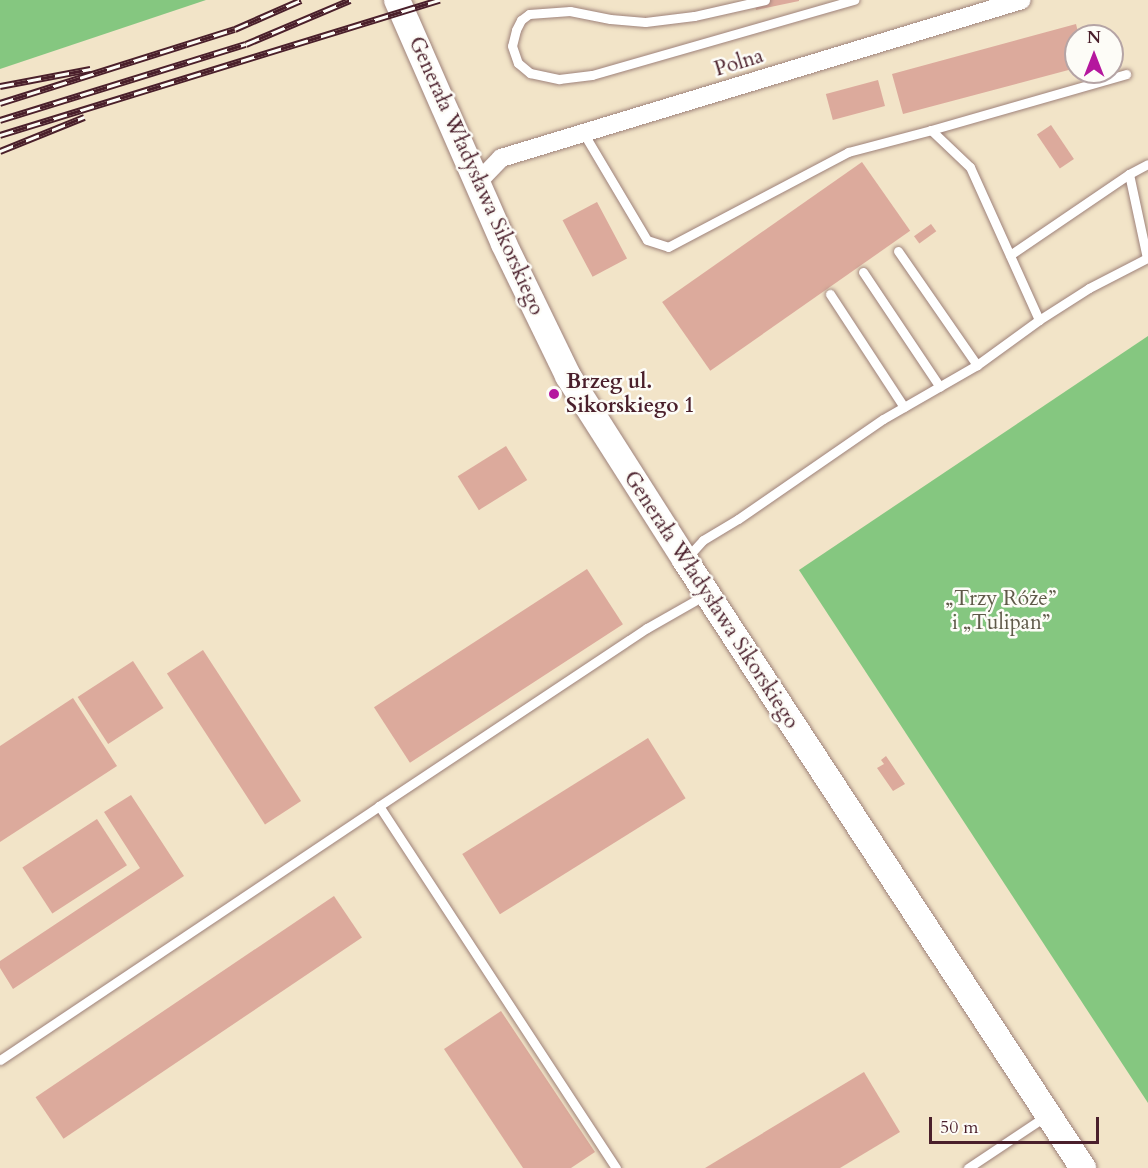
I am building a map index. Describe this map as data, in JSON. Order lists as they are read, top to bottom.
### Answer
{
  "streets": {
    "main road": ["Generała Władysława Sikorskiego"],
    "street": ["Polna"]
  },
  "crossings": [
    ["Polna", "Generała Władysława Sikorskiego"]
  ],
  "parks": ["„Trzy Róże” i „Tulipan”"],
  "places": ["Brzeg ul. Sikorskiego 1"],
  "scale_bar": "50 m",
  "north": "top"
}
